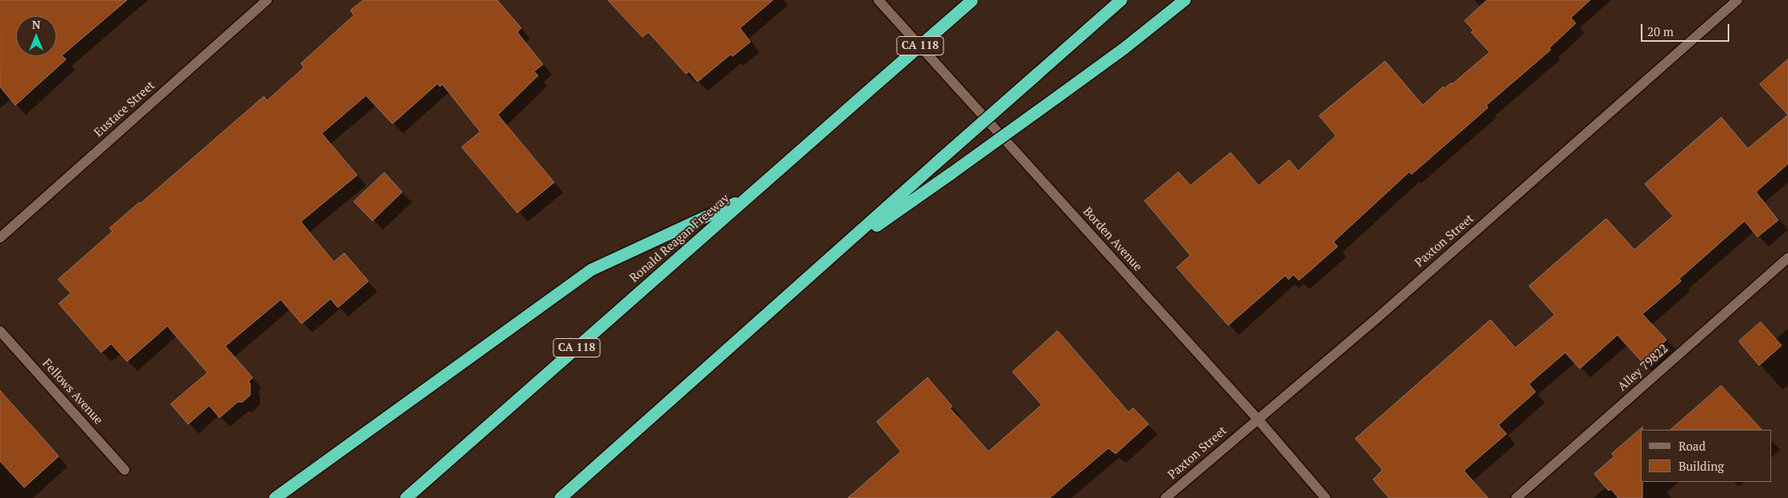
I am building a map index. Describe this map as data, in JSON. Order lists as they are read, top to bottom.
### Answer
{
  "streets": {
    "highway": ["CA 118", "Ronald Reagan Freeway"],
    "street": [
      "Eustace Street",
      "Borden Avenue",
      "Paxton Street",
      "Alley 79822",
      "Fellows Avenue"
    ]
  },
  "crossings": [
    ["Borden Avenue", "Paxton Street"]
  ],
  "legend": ["Road", "Building"],
  "scale_bar": "20 m",
  "north": "top"
}
